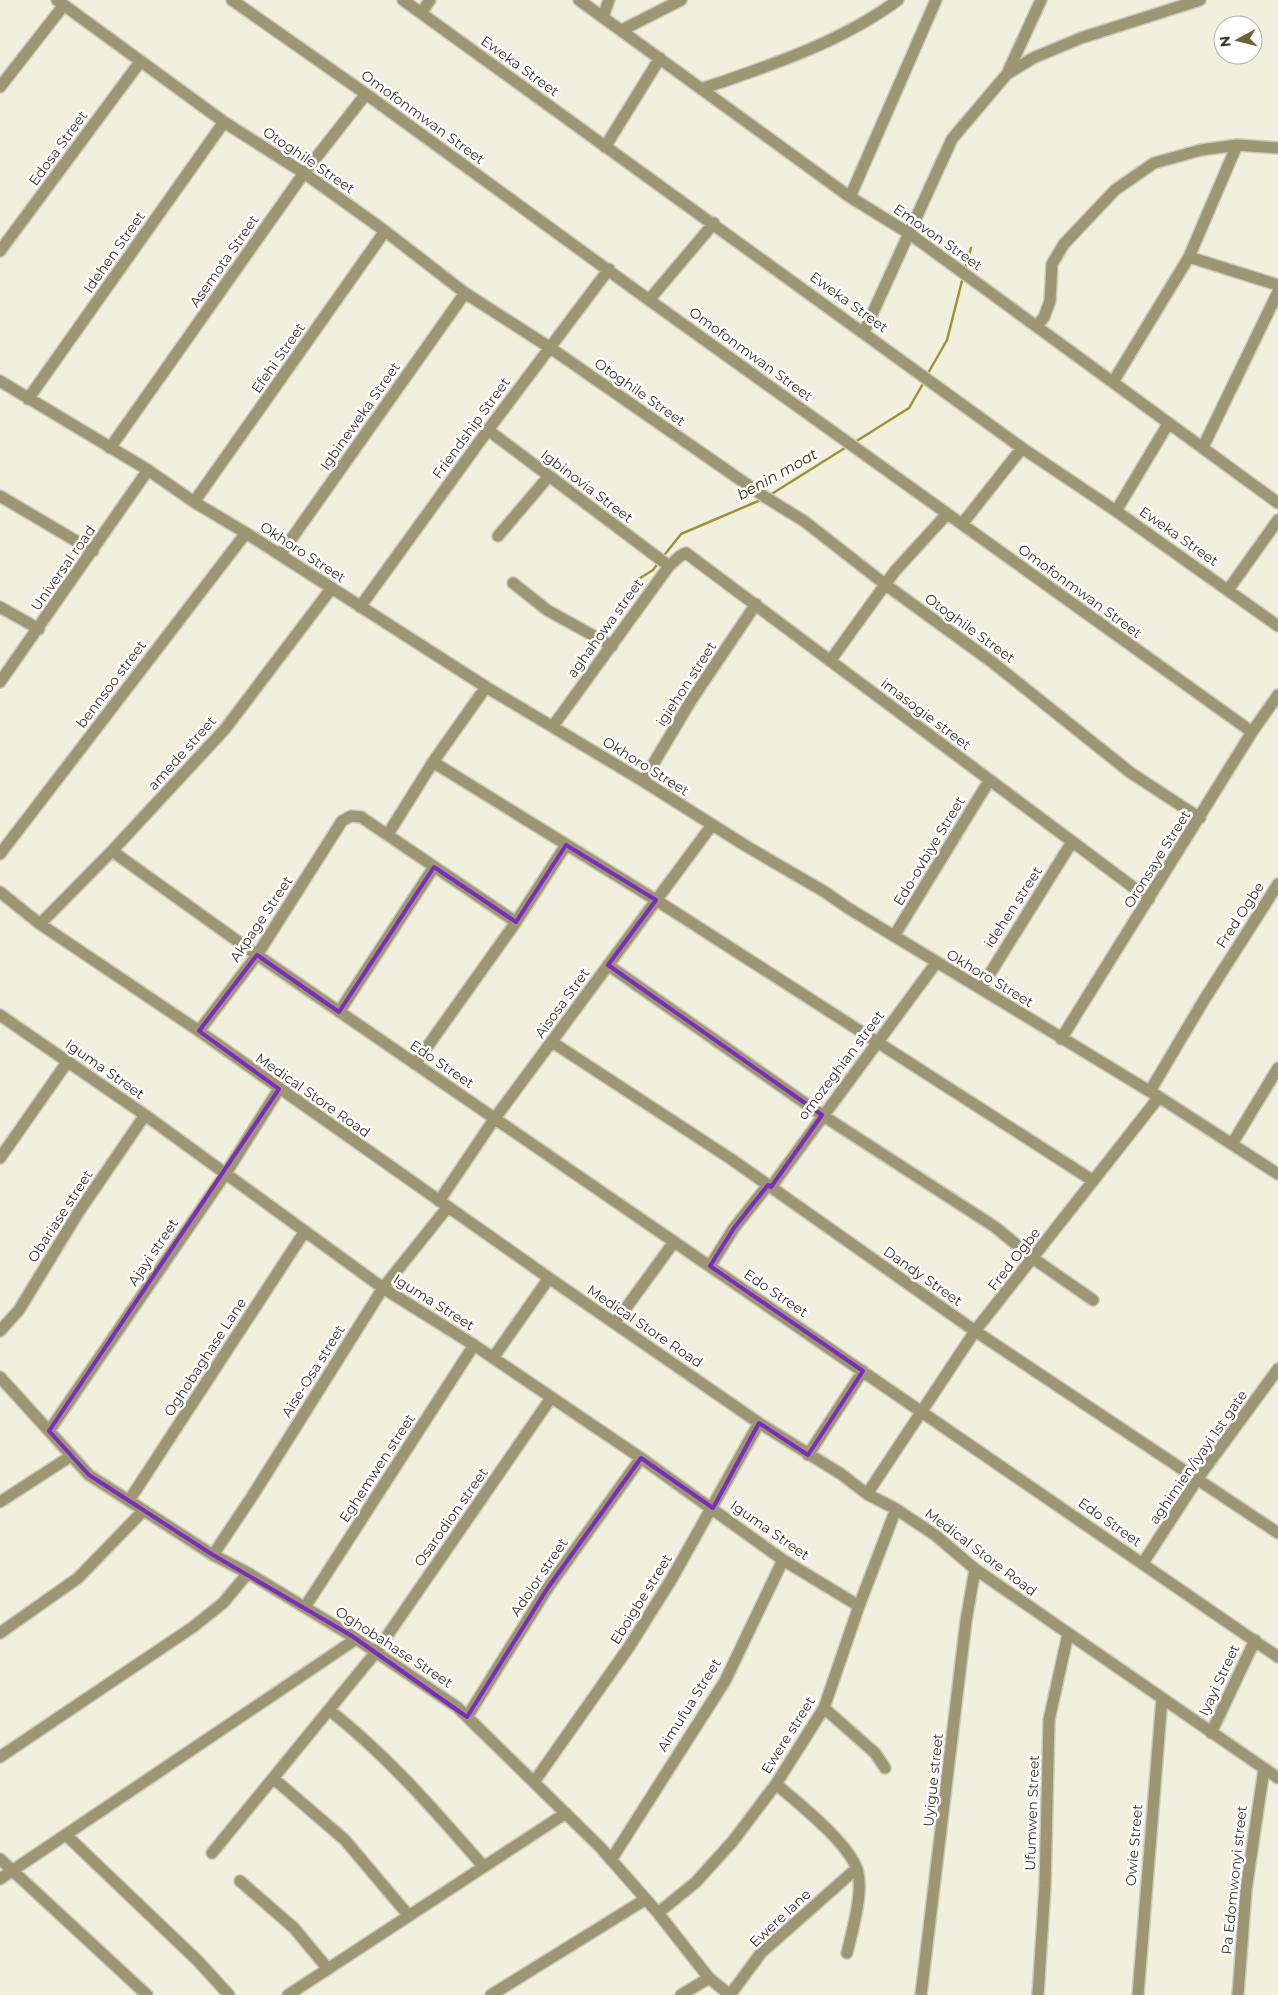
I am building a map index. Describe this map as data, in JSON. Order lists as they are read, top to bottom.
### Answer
{
  "streets": {
    "street": [
      "Eweka Street",
      "Omofonmwan Street",
      "Edosa Street",
      "Otoghile Street",
      "Emovon Street",
      "Idehen Street",
      "Asemota Street",
      "Efehi Street",
      "Igbineweka Street",
      "Friendship Street",
      "Igbinovia Street",
      "Okhoro Street",
      "Universal road",
      "aghahowa street",
      "bennsoo street",
      "igiehon street",
      "imasogie street",
      "amede street",
      "Edo-ovbiye Street",
      "Oronsaye Street",
      "idehen street",
      "Fred Ogbe",
      "Akpage Street",
      "Aisosa Stret",
      "Edo Street",
      "omozeghian street",
      "Iguma Street",
      "Medical Store Road",
      "Obariase street",
      "Ajayi street",
      "Dandy Street",
      "Oghobaghase Lane",
      "Aise-Osa street",
      "aghimien/iyayi 1st gate",
      "Eghemwen street",
      "Osarodion street",
      "Adolor street",
      "Eboigbe street",
      "Oghobahase Street",
      "Iyayi Street",
      "Aimufua Street",
      "Ewere street",
      "Uyigue street",
      "Ufumwen Street",
      "Owie Street",
      "Pa Edomwonyi street",
      "Ewere lane"
    ]
  },
  "crossings": [
    ["Omofonmwan Street", "Asemota Street"],
    ["Omofonmwan Street", "Friendship Street"],
    ["Omofonmwan Street", "Oronsaye Street"],
    ["Edosa Street", "Otoghile Street"],
    ["Otoghile Street", "Idehen Street"],
    ["Otoghile Street", "Asemota Street"],
    ["Otoghile Street", "Efehi Street"],
    ["Otoghile Street", "Igbineweka Street"],
    ["Otoghile Street", "Friendship Street"],
    ["Otoghile Street", "Oronsaye Street"],
    ["Idehen Street", "Okhoro Street"],
    ["Asemota Street", "Okhoro Street"],
    ["Efehi Street", "Okhoro Street"],
    ["Igbineweka Street", "Okhoro Street"],
    ["Friendship Street", "Igbinovia Street"],
    ["Friendship Street", "Okhoro Street"],
    ["Igbinovia Street", "aghahowa street"],
    ["Okhoro Street", "Universal road"],
    ["Okhoro Street", "aghahowa street"],
    ["Okhoro Street", "bennsoo street"],
    ["Okhoro Street", "igiehon street"],
    ["Okhoro Street", "amede street"],
    ["Okhoro Street", "Edo-ovbiye Street"],
    ["Okhoro Street", "Oronsaye Street"],
    ["Okhoro Street", "idehen street"],
    ["Okhoro Street", "Fred Ogbe"],
    ["Okhoro Street", "Aisosa Stret"],
    ["Okhoro Street", "omozeghian street"],
    ["aghahowa street", "imasogie street"],
    ["igiehon street", "imasogie street"],
    ["imasogie street", "Edo-ovbiye Street"],
    ["imasogie street", "Oronsaye Street"],
    ["imasogie street", "idehen street"],
    ["amede street", "Edo Street"],
    ["amede street", "Medical Store Road"],
    ["Fred Ogbe", "Edo Street"],
    ["Fred Ogbe", "Medical Store Road"],
    ["Fred Ogbe", "Dandy Street"],
    ["Akpage Street", "Edo Street"],
    ["Akpage Street", "Medical Store Road"],
    ["Aisosa Stret", "Edo Street"],
    ["Aisosa Stret", "Medical Store Road"],
    ["Aisosa Stret", "Dandy Street"],
    ["Aisosa Stret", "Aise-Osa street"],
    ["Edo Street", "omozeghian street"],
    ["Edo Street", "aghimien/iyayi 1st gate"],
    ["Edo Street", "Iyayi Street"],
    ["omozeghian street", "Dandy Street"],
    ["Iguma Street", "Obariase street"],
    ["Iguma Street", "Ajayi street"],
    ["Iguma Street", "Oghobaghase Lane"],
    ["Iguma Street", "Aise-Osa street"],
    ["Iguma Street", "Eghemwen street"],
    ["Iguma Street", "Osarodion street"],
    ["Iguma Street", "Adolor street"],
    ["Iguma Street", "Eboigbe street"],
    ["Iguma Street", "Aimufua Street"],
    ["Iguma Street", "Ewere street"],
    ["Medical Store Road", "Ajayi street"],
    ["Medical Store Road", "Aise-Osa street"],
    ["Medical Store Road", "Eboigbe street"],
    ["Medical Store Road", "Iyayi Street"],
    ["Medical Store Road", "Ewere street"],
    ["Medical Store Road", "Uyigue street"],
    ["Medical Store Road", "Ufumwen Street"],
    ["Medical Store Road", "Owie Street"],
    ["Medical Store Road", "Pa Edomwonyi street"],
    ["Ajayi street", "Oghobahase Street"],
    ["Dandy Street", "aghimien/iyayi 1st gate"],
    ["Oghobaghase Lane", "Oghobahase Street"],
    ["Aise-Osa street", "Oghobahase Street"],
    ["Eghemwen street", "Oghobahase Street"],
    ["Osarodion street", "Oghobahase Street"],
    ["Adolor street", "Oghobahase Street"],
    ["Eboigbe street", "Oghobahase Street"],
    ["Oghobahase Street", "Aimufua Street"],
    ["Oghobahase Street", "Ewere street"],
    ["Oghobahase Street", "Ewere lane"]
  ],
  "water": ["benin moat"],
  "north": "left"
}
